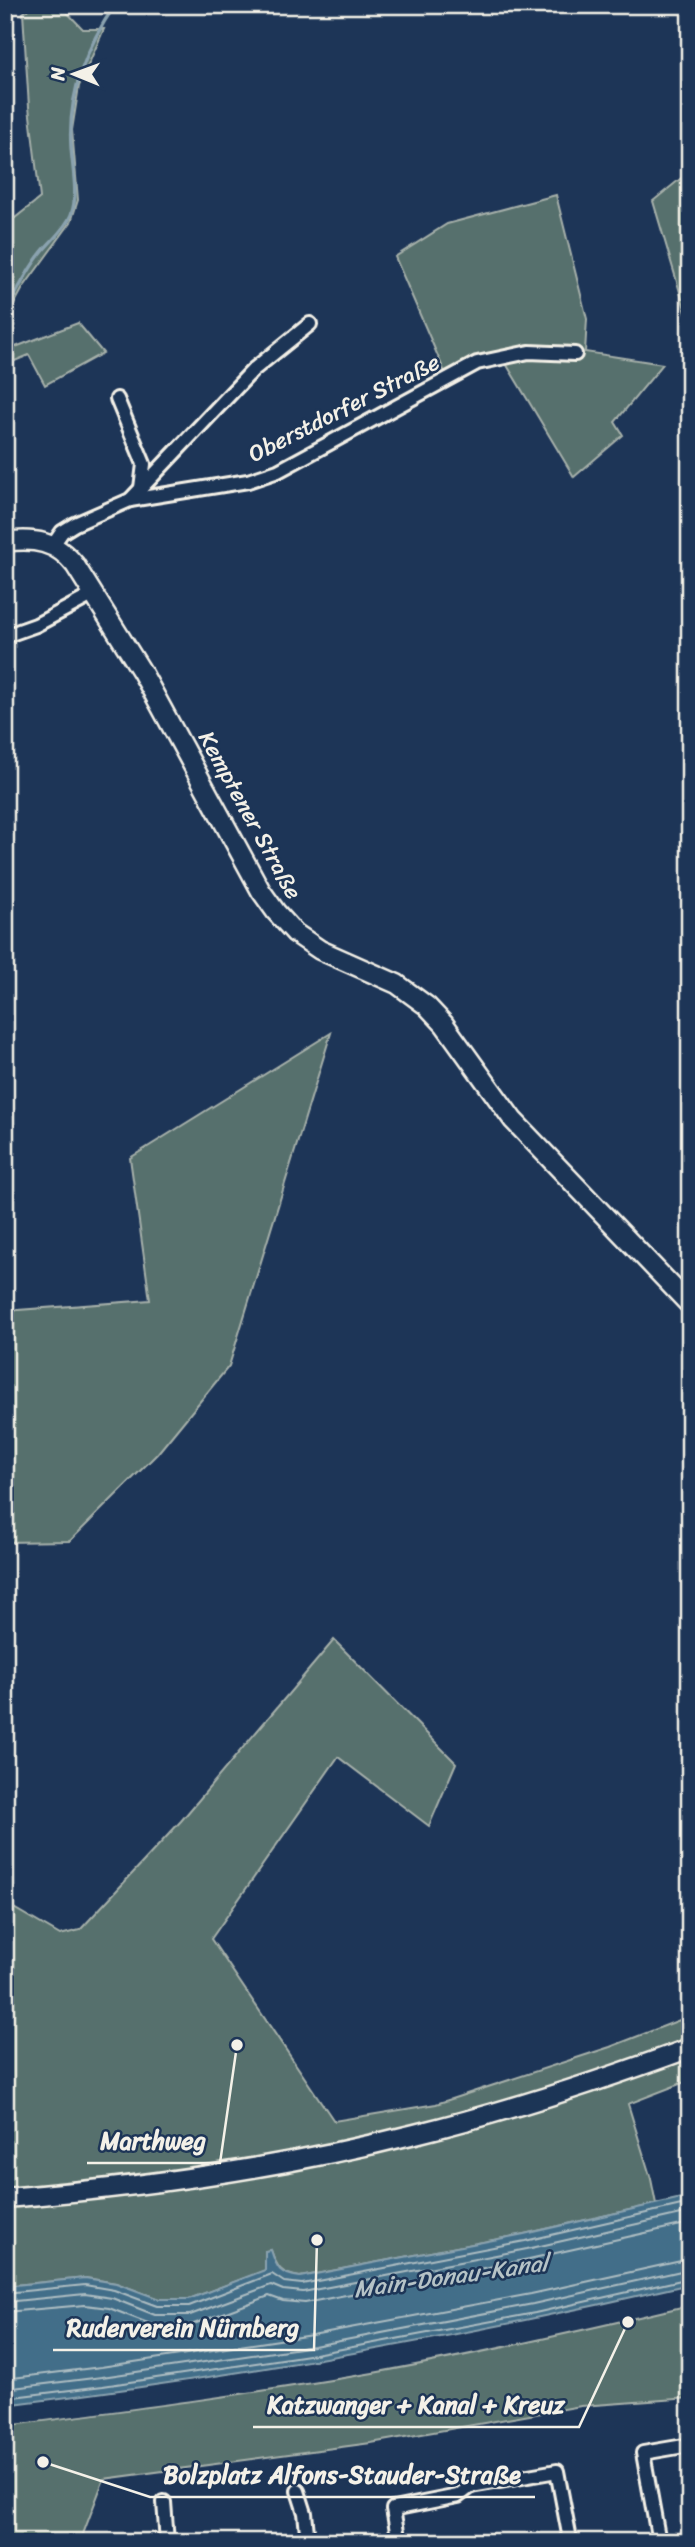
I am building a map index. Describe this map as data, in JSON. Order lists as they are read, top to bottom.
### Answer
{
  "streets": {
    "street": ["Oberstdorfer Straße", "Kemptener Straße"]
  },
  "water": ["Main-Donau-Kanal"],
  "places": [
    "Marthweg",
    "Ruderverein Nürnberg",
    "Katzwanger + Kanal + Kreuz",
    "Bolzplatz Alfons-Stauder-Straße"
  ],
  "north": "left"
}
